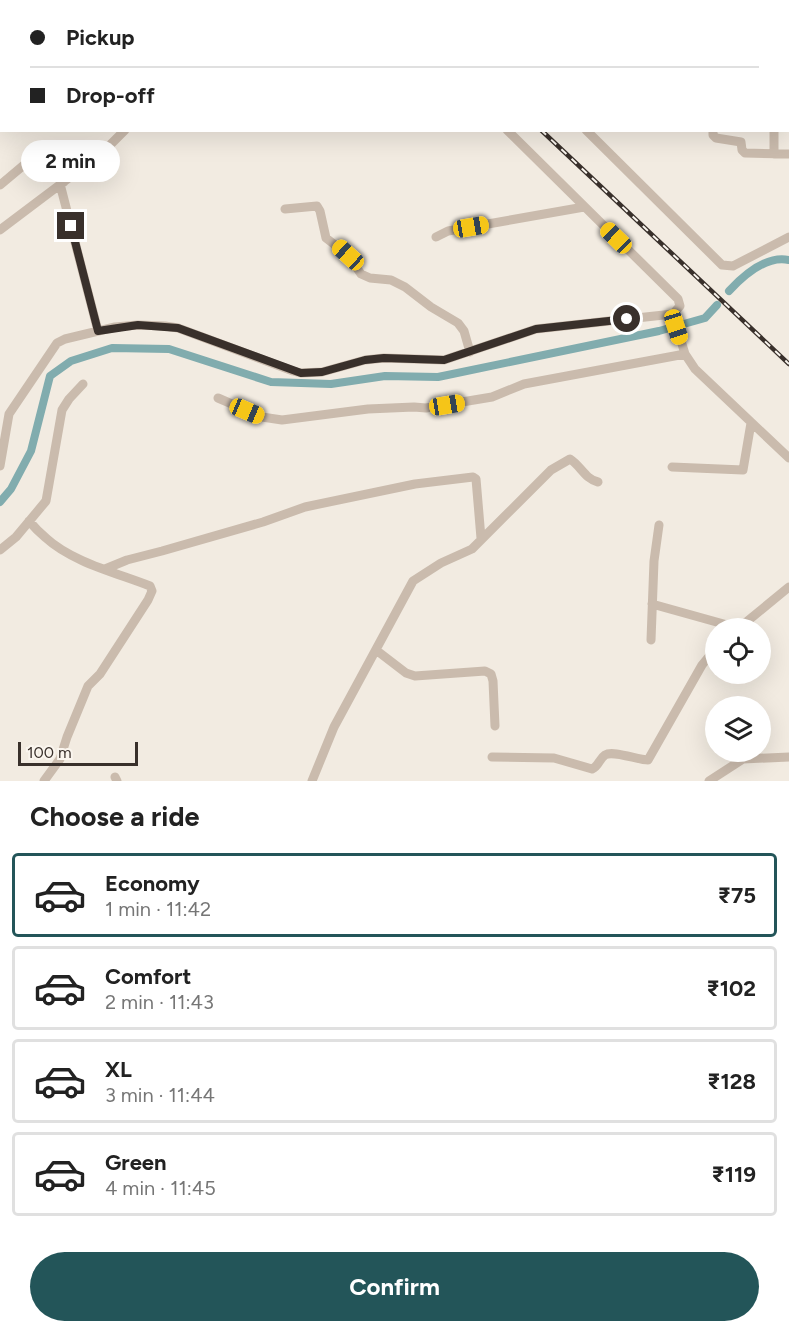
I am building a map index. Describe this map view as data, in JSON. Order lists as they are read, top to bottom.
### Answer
{
  "scale_bar": "100 m",
  "page": {
    "banner": ["Pickup", "Drop-off"],
    "bubble": "2 min",
    "scale": "100 m",
    "heading": "Choose a ride",
    "list": [
      {
        "name": "Economy",
        "note": "1 min · 11:42",
        "value": "₹75"
      },
      {
        "name": "Comfort",
        "note": "2 min · 11:43",
        "value": "₹102"
      },
      {
        "name": "XL",
        "note": "3 min · 11:44",
        "value": "₹128"
      },
      {
        "name": "Green",
        "note": "4 min · 11:45",
        "value": "₹119"
      }
    ],
    "buttons": "Confirm"
  }
}
